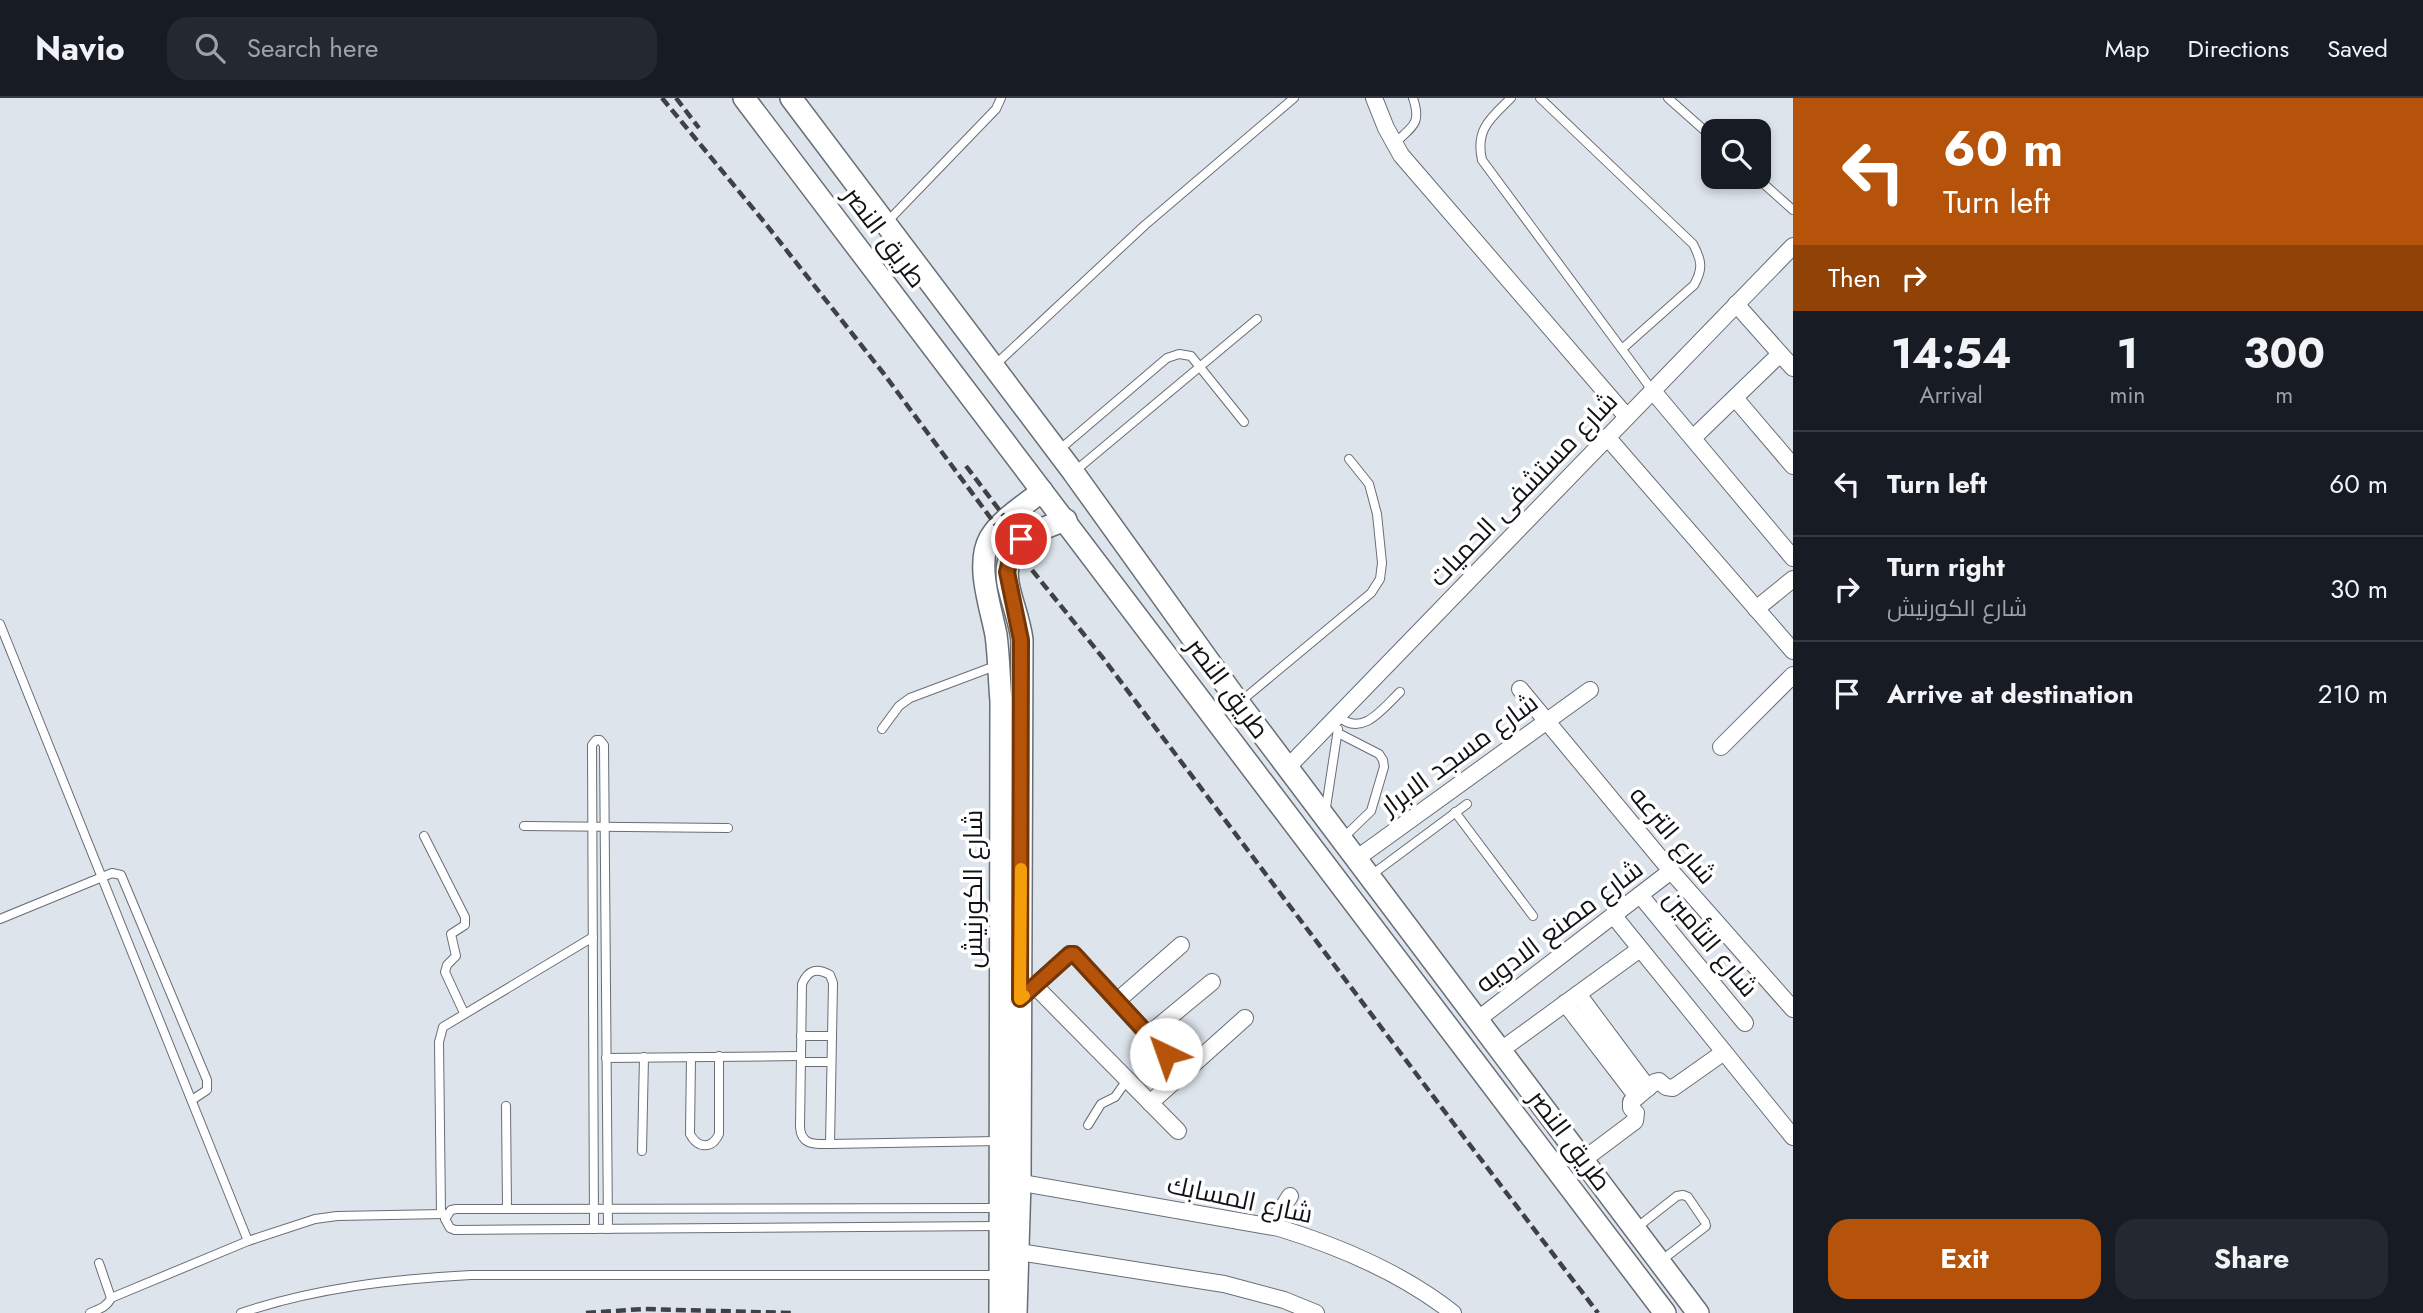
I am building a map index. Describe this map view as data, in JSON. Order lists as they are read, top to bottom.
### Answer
{
  "streets": {
    "main road": ["طريق النصر", "شارع الكورنيش"],
    "street": [
      "شارع مستشفى الحميات",
      "شارع مسجد الابرار",
      "شارع الترعه",
      "شارع مصنع الادويه",
      "شارع التأمين",
      "شارع المسابك"
    ]
  },
  "crossings": [
    ["طريق النصر", "شارع مستشفى الحميات"],
    ["طريق النصر", "شارع مسجد الابرار"],
    ["طريق النصر", "شارع الكورنيش"],
    ["طريق النصر", "شارع مصنع الادويه"],
    ["شارع مسجد الابرار", "شارع الترعه"],
    ["شارع الترعه", "شارع مصنع الادويه"],
    ["شارع الكورنيش", "شارع المسابك"],
    ["شارع مصنع الادويه", "شارع التأمين"]
  ],
  "page": {
    "header": "Navio",
    "search": "Search here",
    "nav": ["Map", "Directions", "Saved"],
    "turn": ["60 m", "Turn left"],
    "then": "Then",
    "eta": [
      "14:54",
      "Arrival",
      "1",
      "min",
      "300",
      "m"
    ],
    "list": [
      {
        "name": "Turn left",
        "value": "60 m"
      },
      {
        "name": "Turn right",
        "note": "شارع الكورنيش",
        "value": "30 m"
      },
      {
        "name": "Arrive at destination",
        "value": "210 m"
      }
    ],
    "buttons": ["Exit", "Share"]
  }
}
